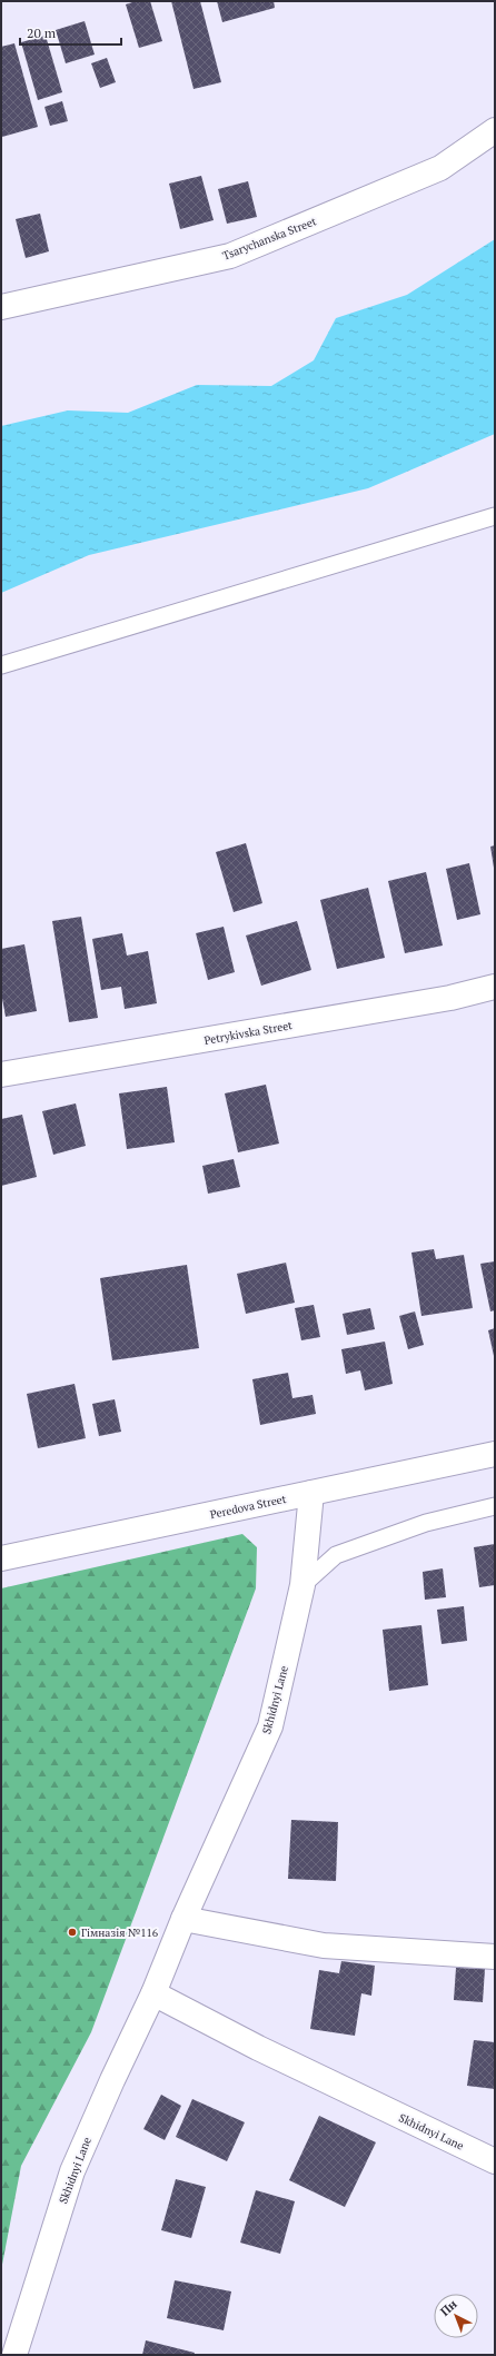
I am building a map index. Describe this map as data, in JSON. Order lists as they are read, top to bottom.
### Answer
{
  "streets": {
    "street": [
      "Tsarychanska Street",
      "Petrykivska Street",
      "Peredova Street",
      "Skhidnyi Lane"
    ]
  },
  "crossings": [
    ["Peredova Street", "Skhidnyi Lane"]
  ],
  "places": ["Гімназія №116"],
  "scale_bar": "20 m",
  "north": "top left"
}
